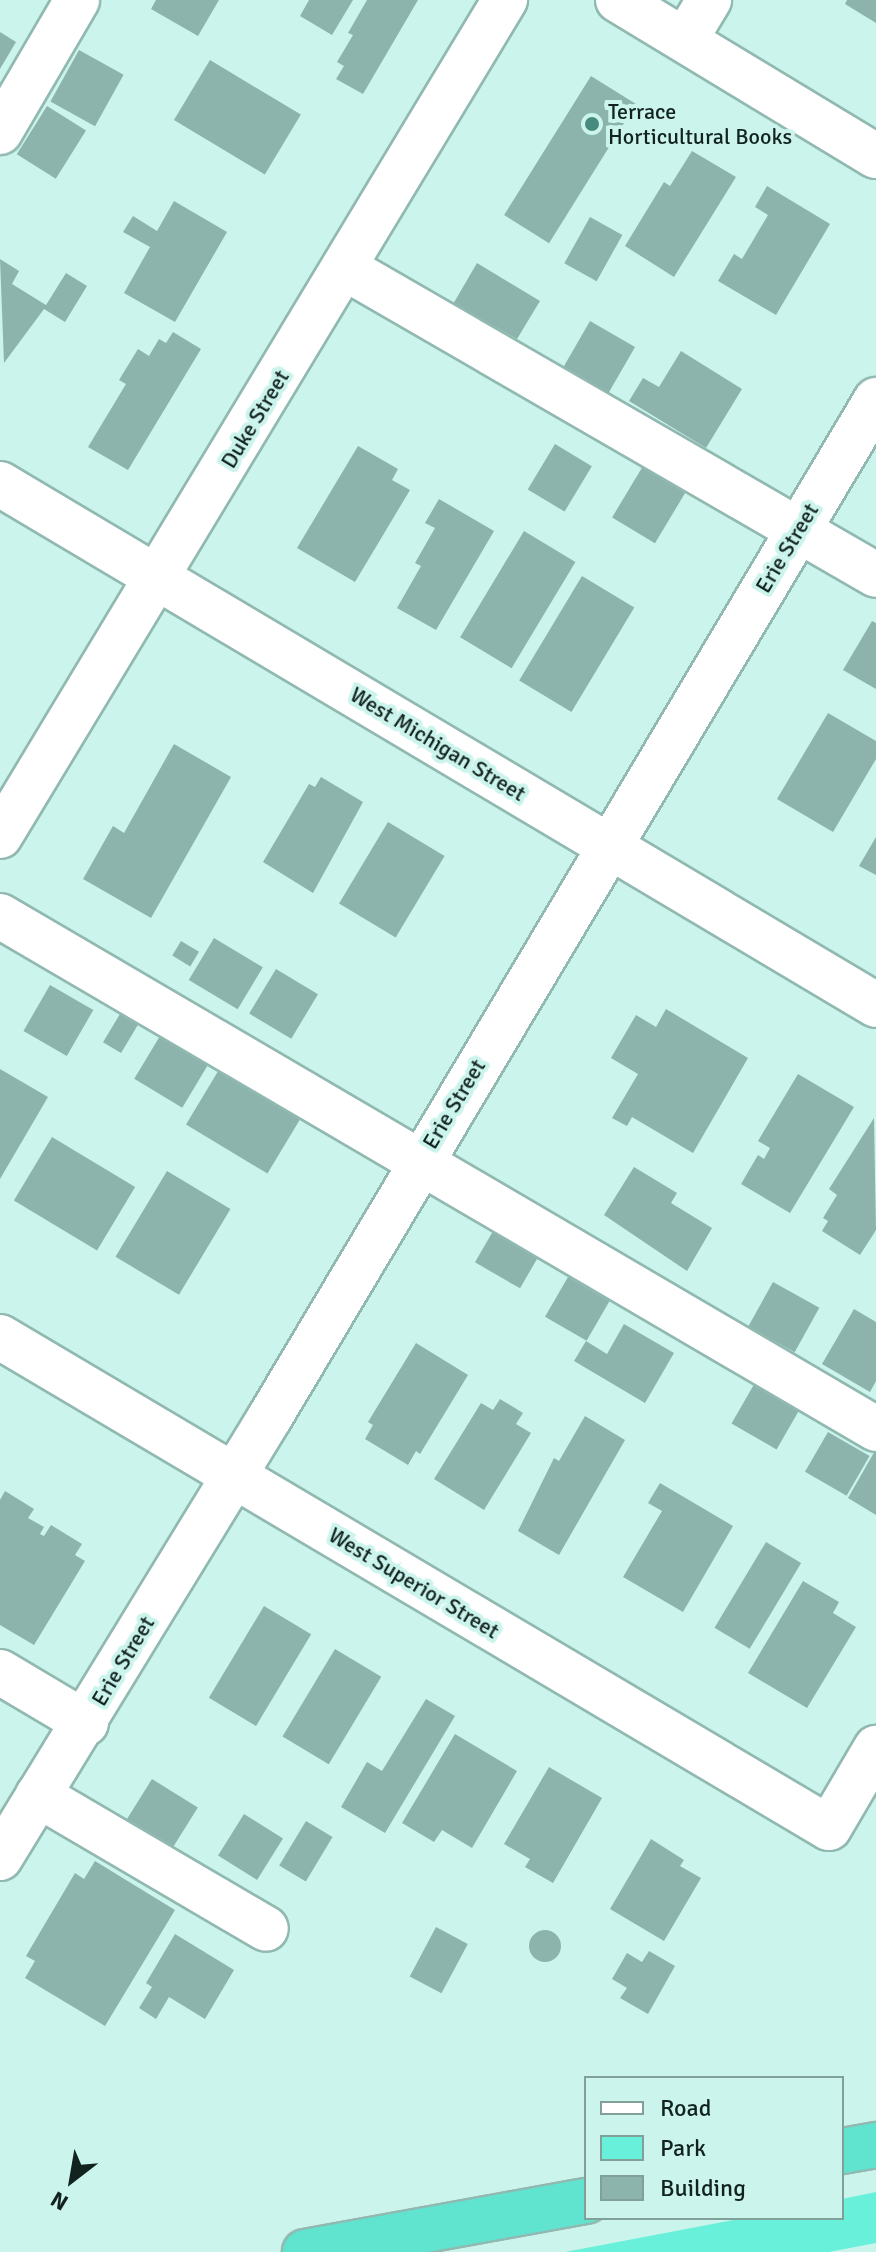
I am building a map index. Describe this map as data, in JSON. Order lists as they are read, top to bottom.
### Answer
{
  "streets": {
    "street": [
      "Duke Street",
      "Erie Street",
      "West Michigan Street",
      "West Superior Street"
    ]
  },
  "crossings": [
    ["Duke Street", "West Michigan Street"],
    ["Erie Street", "West Michigan Street"],
    ["Erie Street", "West Superior Street"]
  ],
  "places": ["Terrace Horticultural Books"],
  "legend": ["Road", "Park", "Building"],
  "north": "bottom left"
}
